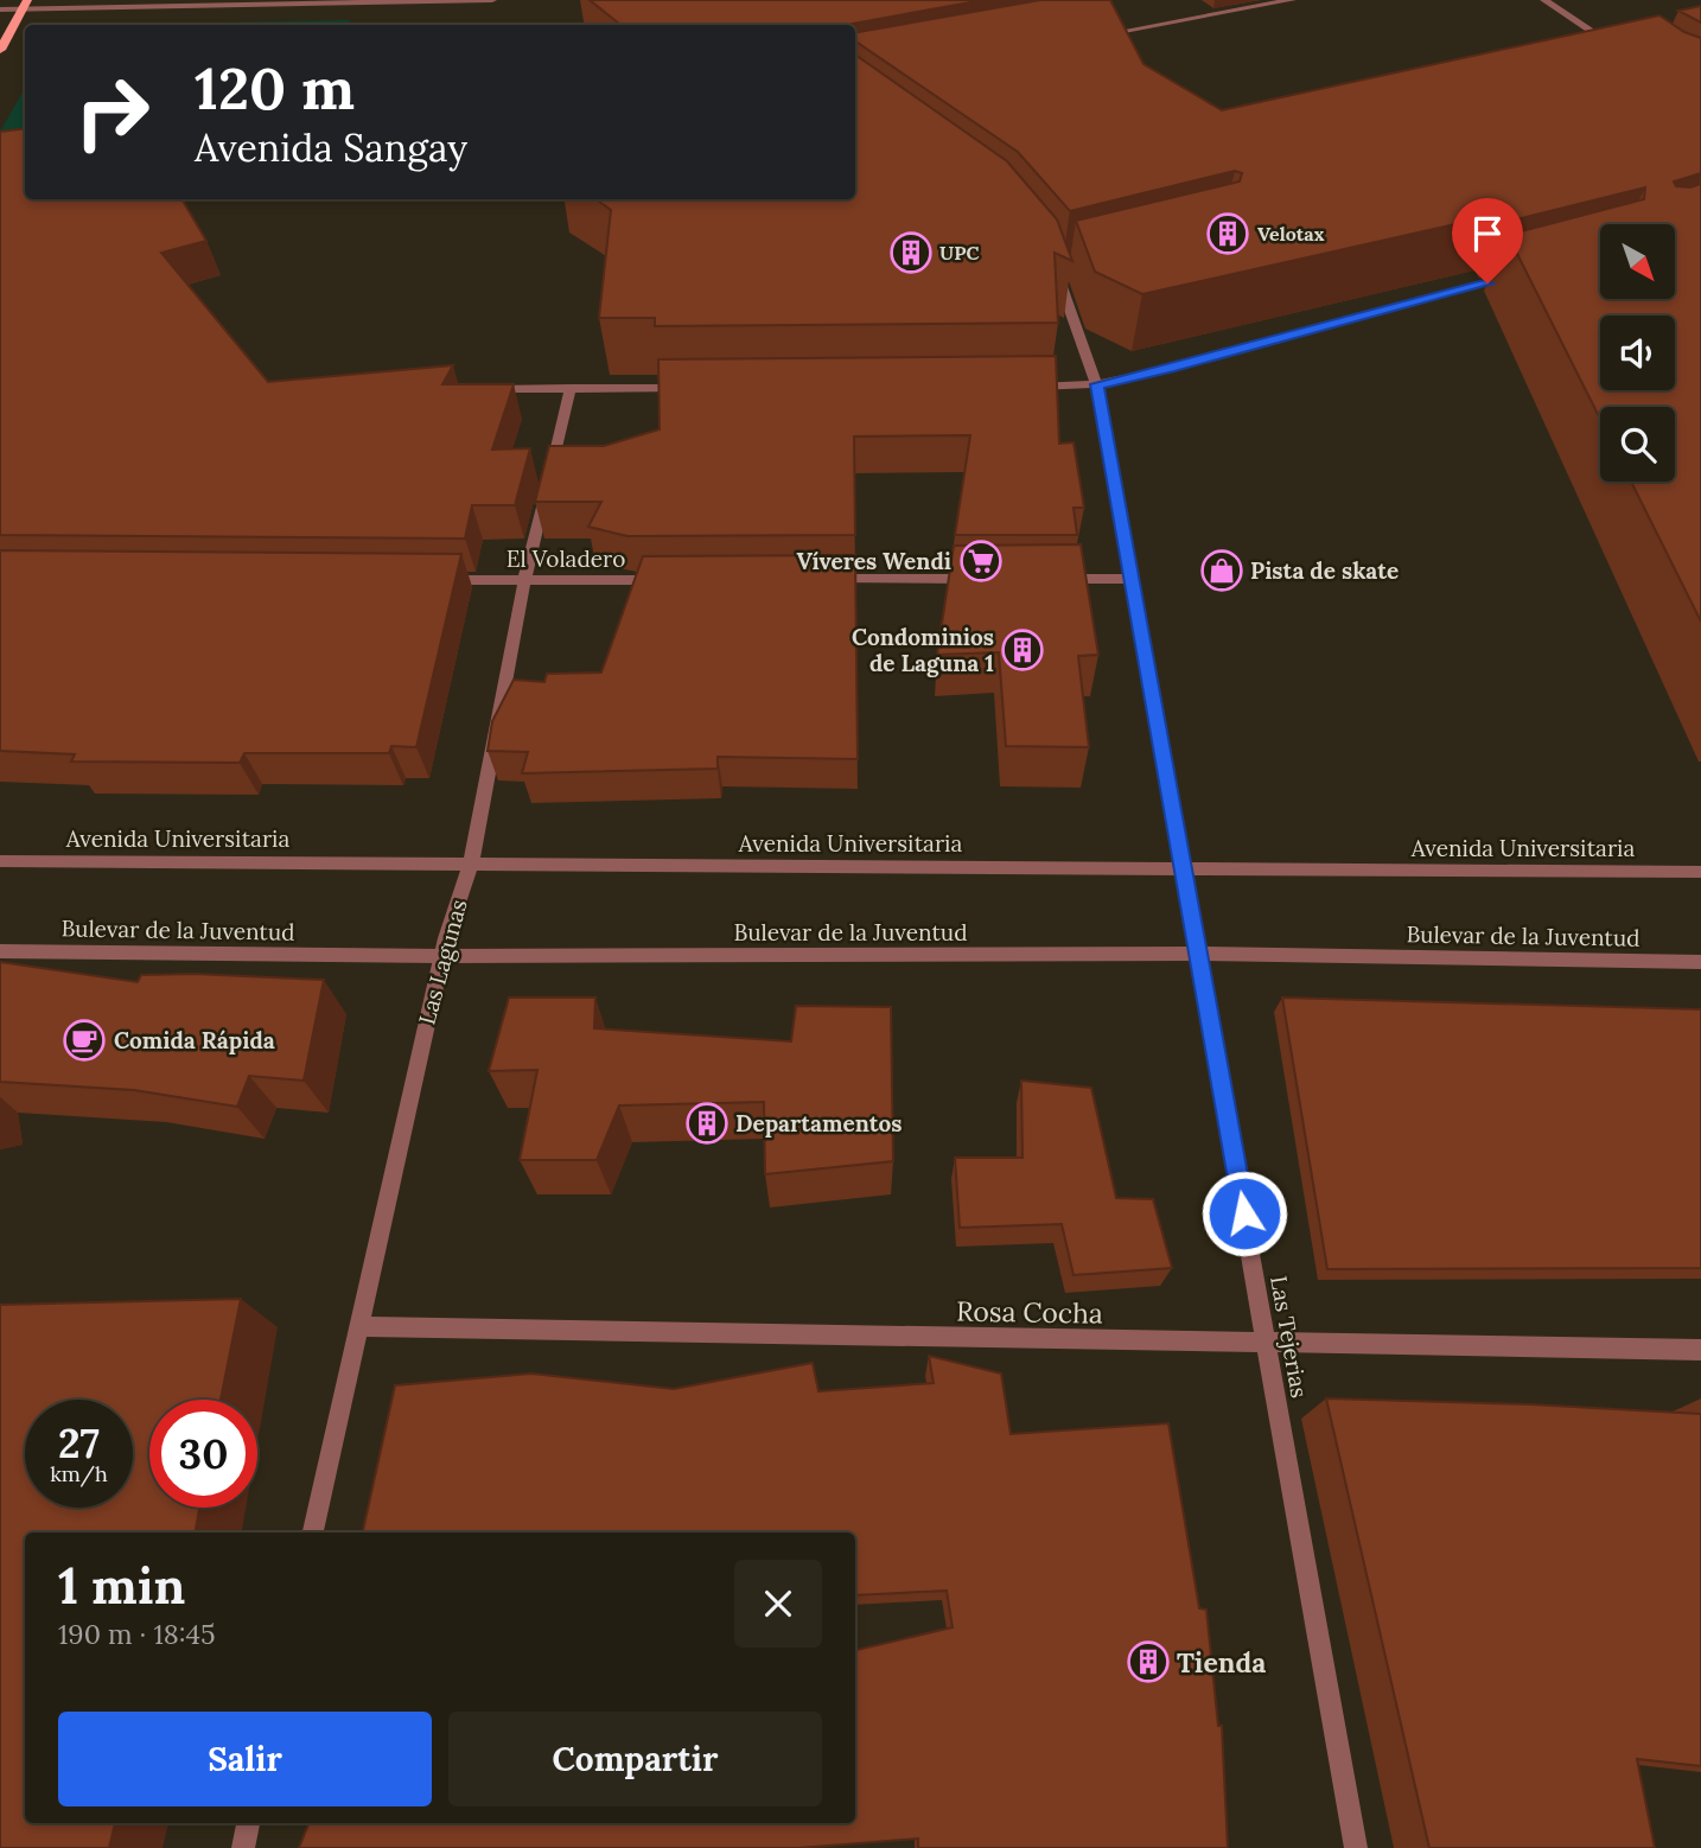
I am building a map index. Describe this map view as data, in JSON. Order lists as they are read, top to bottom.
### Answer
{
  "streets": {
    "street": [
      "El Voladero",
      "Avenida Universitaria",
      "Bulevar de la Juventud",
      "Las Lagunas",
      "Rosa Cocha",
      "Las Tejerias"
    ]
  },
  "crossings": [
    ["El Voladero", "Las Lagunas"],
    ["Avenida Universitaria", "Las Lagunas"],
    ["Avenida Universitaria", "Las Tejerias"],
    ["Bulevar de la Juventud", "Las Lagunas"],
    ["Bulevar de la Juventud", "Las Tejerias"],
    ["Las Lagunas", "Rosa Cocha"],
    ["Rosa Cocha", "Las Tejerias"]
  ],
  "places": {
    "building": [
      "Velotax",
      "UPC",
      "Condominios de Laguna 1",
      "Departamentos",
      "Tienda"
    ],
    "supermarket": ["Víveres Wendi"],
    "shop": ["Pista de skate"],
    "cafe": ["Comida Rápida"]
  },
  "north": "bottom right",
  "page": {
    "turn": ["120 m", "Avenida Sangay"],
    "speed": "27 km/h",
    "limit": "30",
    "heading": ["1 min", "190 m · 18:45"],
    "buttons": ["Salir", "Compartir"]
  }
}
